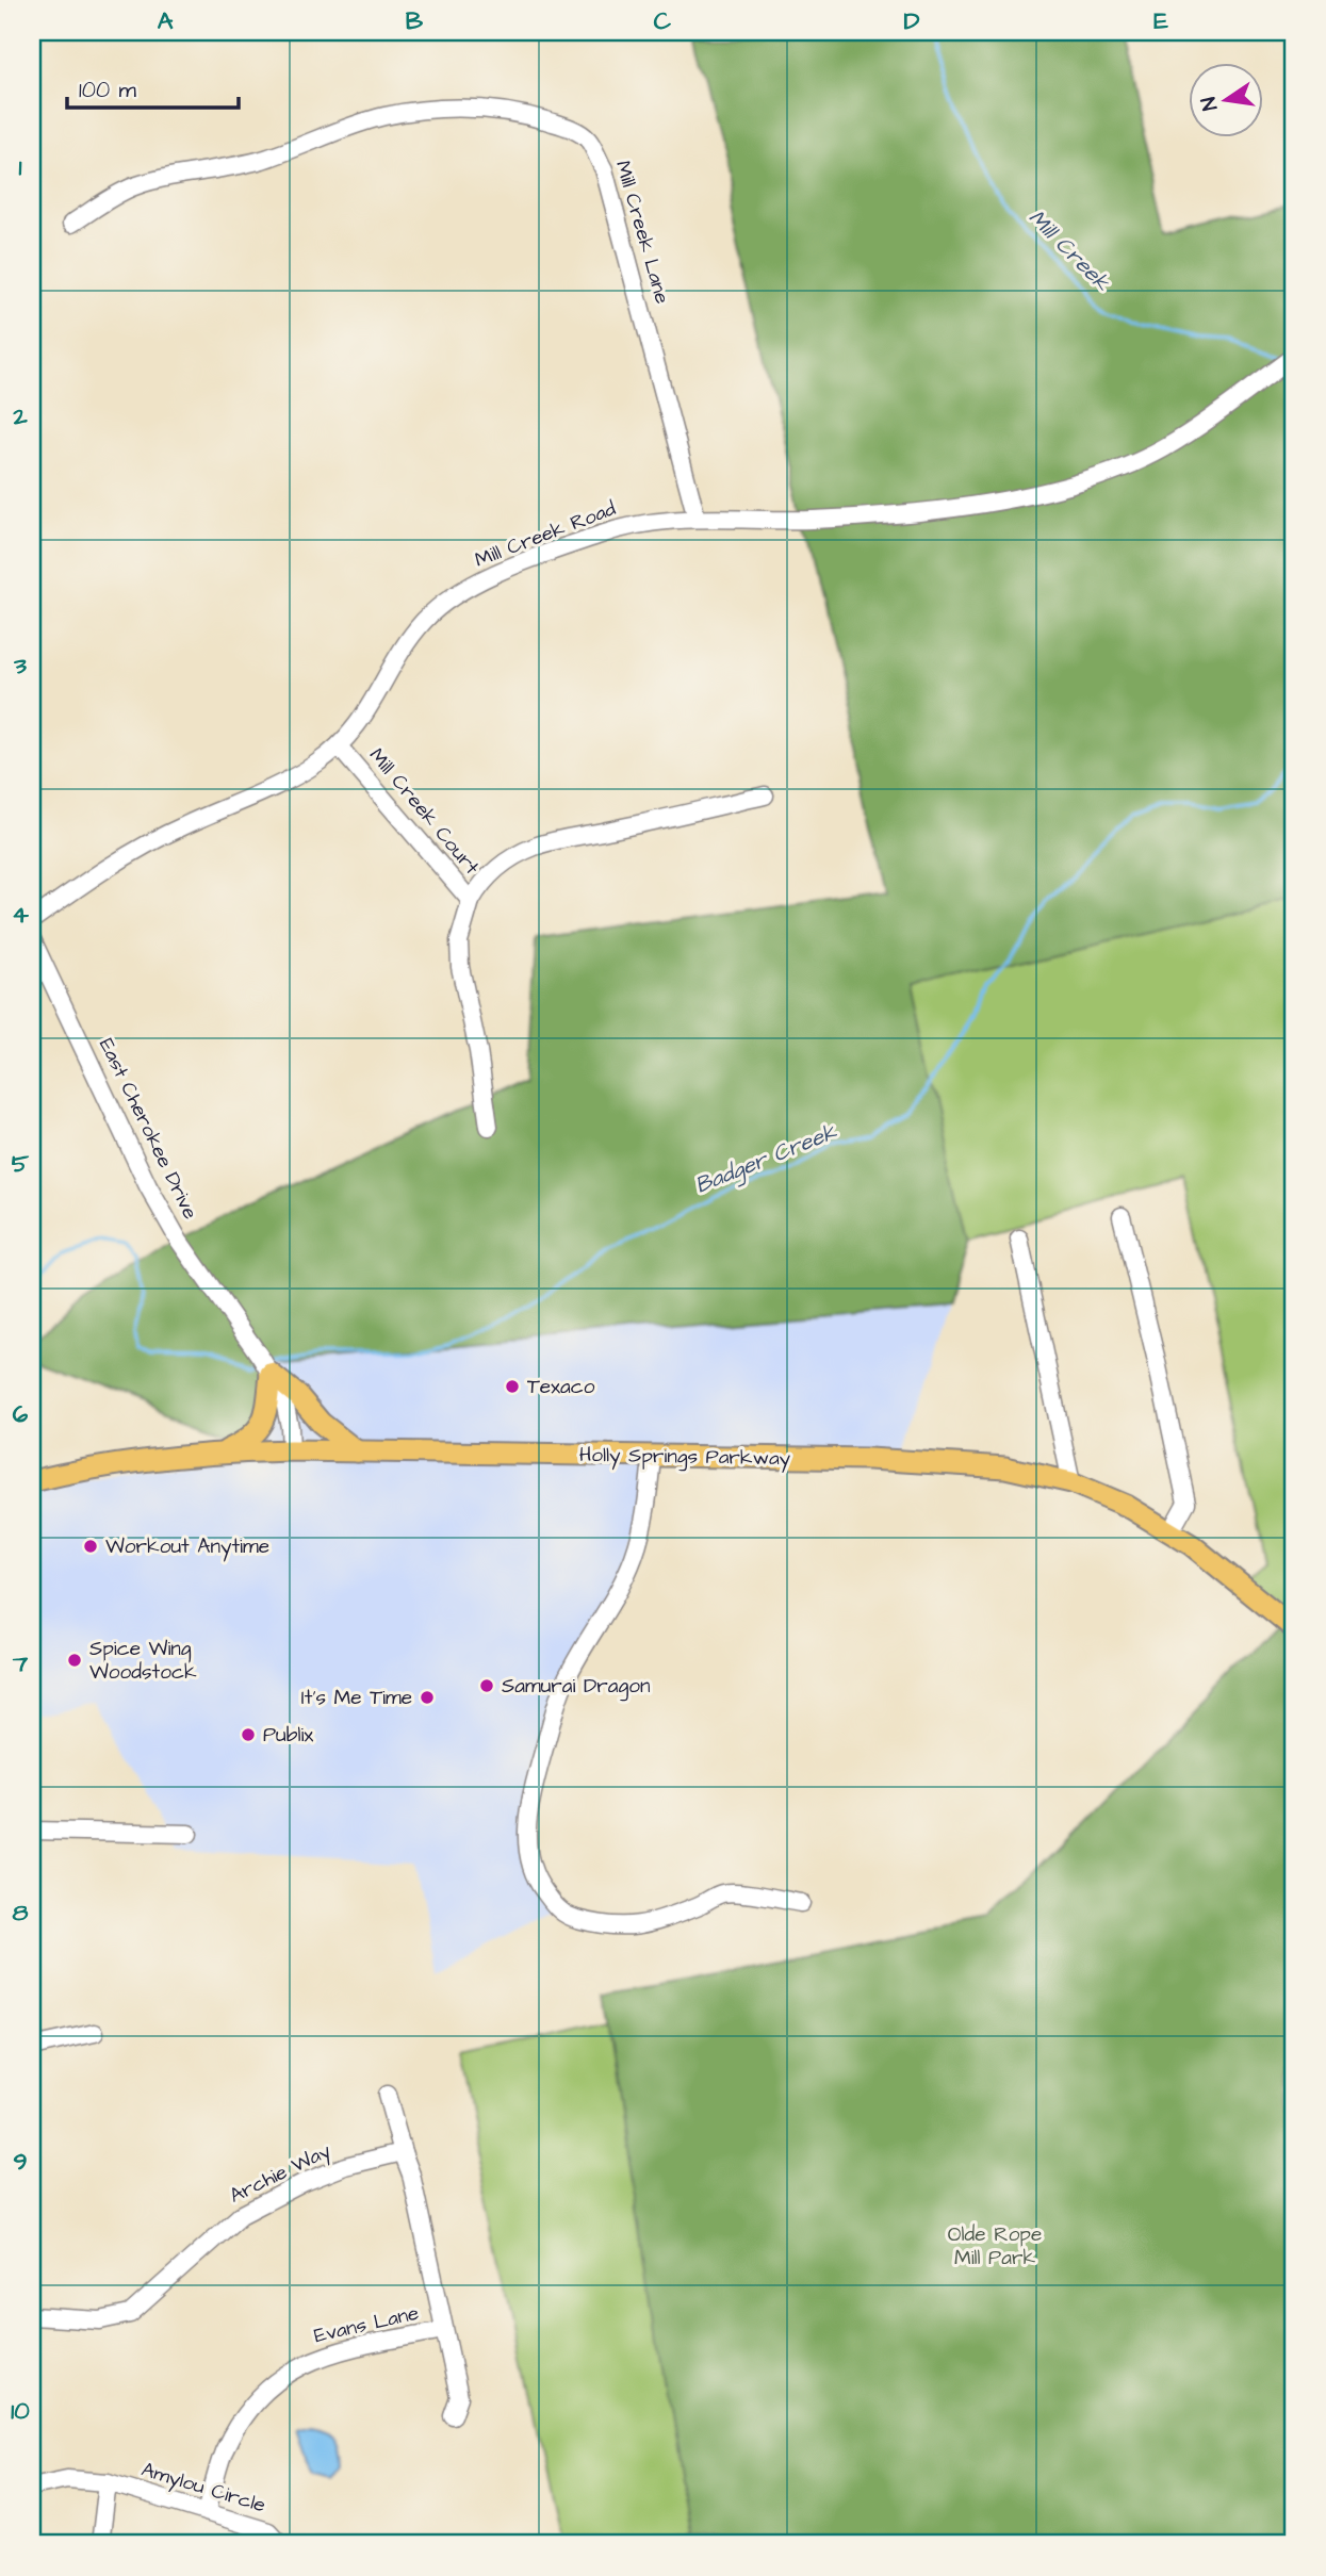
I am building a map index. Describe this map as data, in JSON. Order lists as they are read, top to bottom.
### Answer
{
  "streets": {
    "main road": ["Holly Springs Parkway"],
    "street": [
      "Mill Creek Lane",
      "Mill Creek Road",
      "Mill Creek Court",
      "East Cherokee Drive",
      "Archie Way",
      "Evans Lane",
      "Amylou Circle"
    ]
  },
  "crossings": [
    ["Mill Creek Lane", "Mill Creek Road"],
    ["Mill Creek Road", "Mill Creek Court"],
    ["East Cherokee Drive", "Holly Springs Parkway"],
    ["Evans Lane", "Amylou Circle"]
  ],
  "water": ["Mill Creek", "Badger Creek"],
  "parks": ["Olde Rope Mill Park"],
  "places": [
    "Texaco",
    "Workout Anytime",
    "Spice Wing Woodstock",
    "Samurai Dragon",
    "It's Me Time",
    "Publix"
  ],
  "scale_bar": "100 m",
  "north": "left",
  "grid": {
    "columns": [
      "A",
      "B",
      "C",
      "D",
      "E"
    ],
    "rows": [
      "1",
      "2",
      "3",
      "4",
      "5",
      "6",
      "7",
      "8",
      "9",
      "10"
    ]
  }
}
